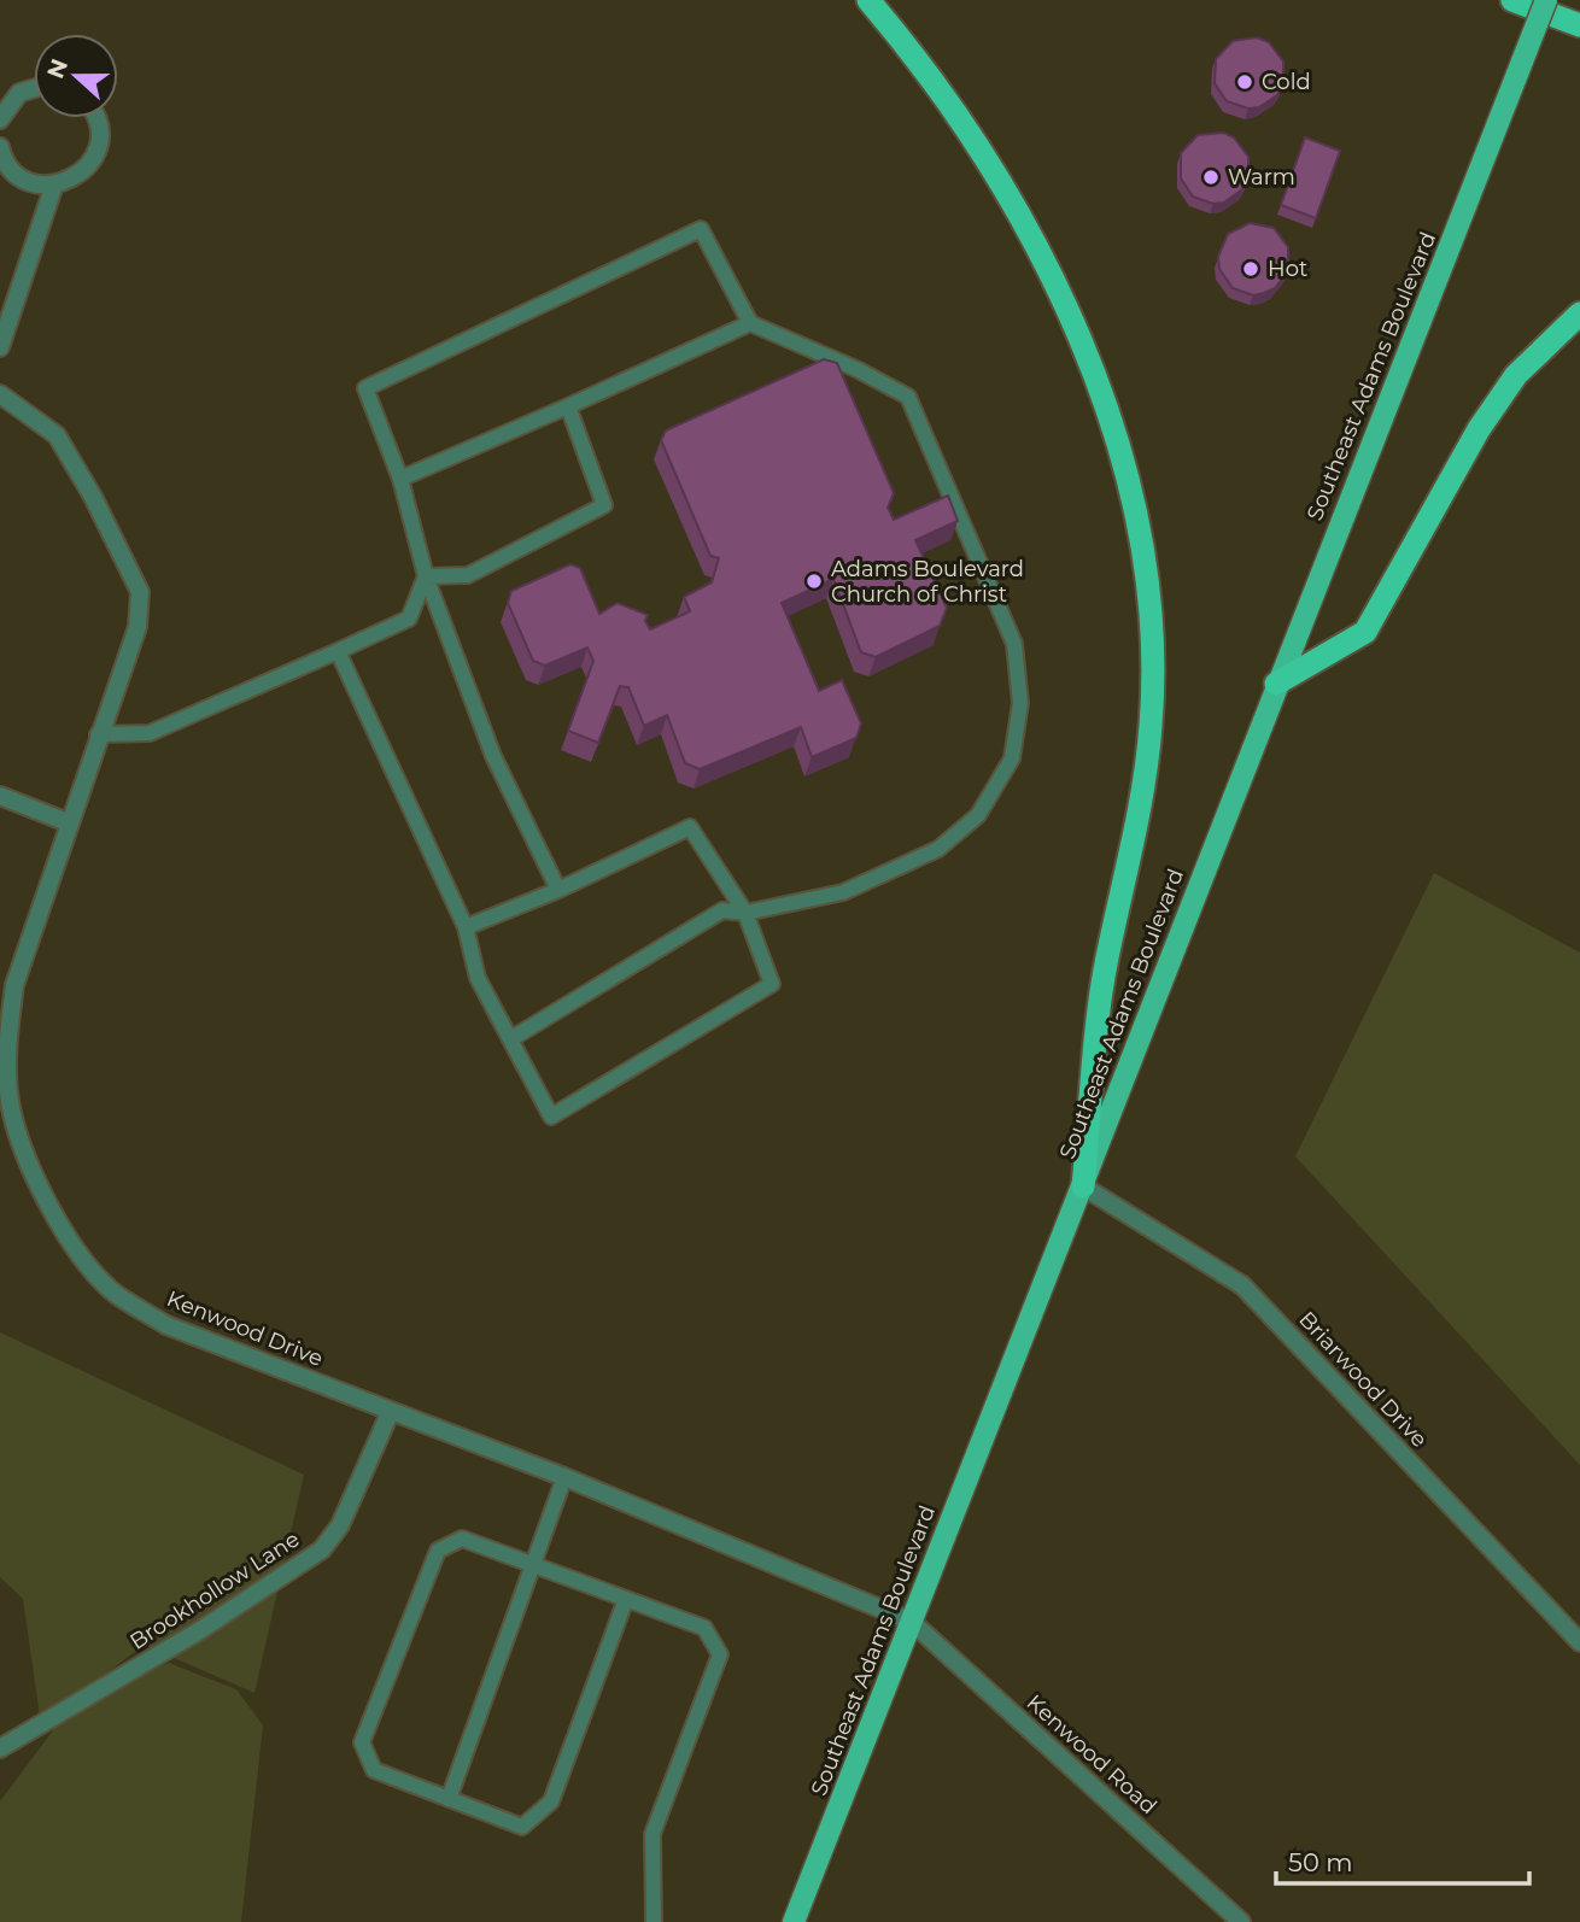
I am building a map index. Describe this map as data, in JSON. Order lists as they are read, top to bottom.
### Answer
{
  "streets": {
    "main road": ["Southeast Adams Boulevard"],
    "street": [
      "Kenwood Drive",
      "Briarwood Drive",
      "Brookhollow Lane",
      "Kenwood Road"
    ]
  },
  "crossings": [
    ["Southeast Adams Boulevard", "Kenwood Drive"],
    ["Southeast Adams Boulevard", "Briarwood Drive"],
    ["Southeast Adams Boulevard", "Kenwood Road"],
    ["Kenwood Drive", "Brookhollow Lane"],
    ["Kenwood Drive", "Kenwood Road"]
  ],
  "places": [
    "Cold",
    "Warm",
    "Hot",
    "Adams Boulevard Church of Christ"
  ],
  "scale_bar": "50 m",
  "north": "left"
}
